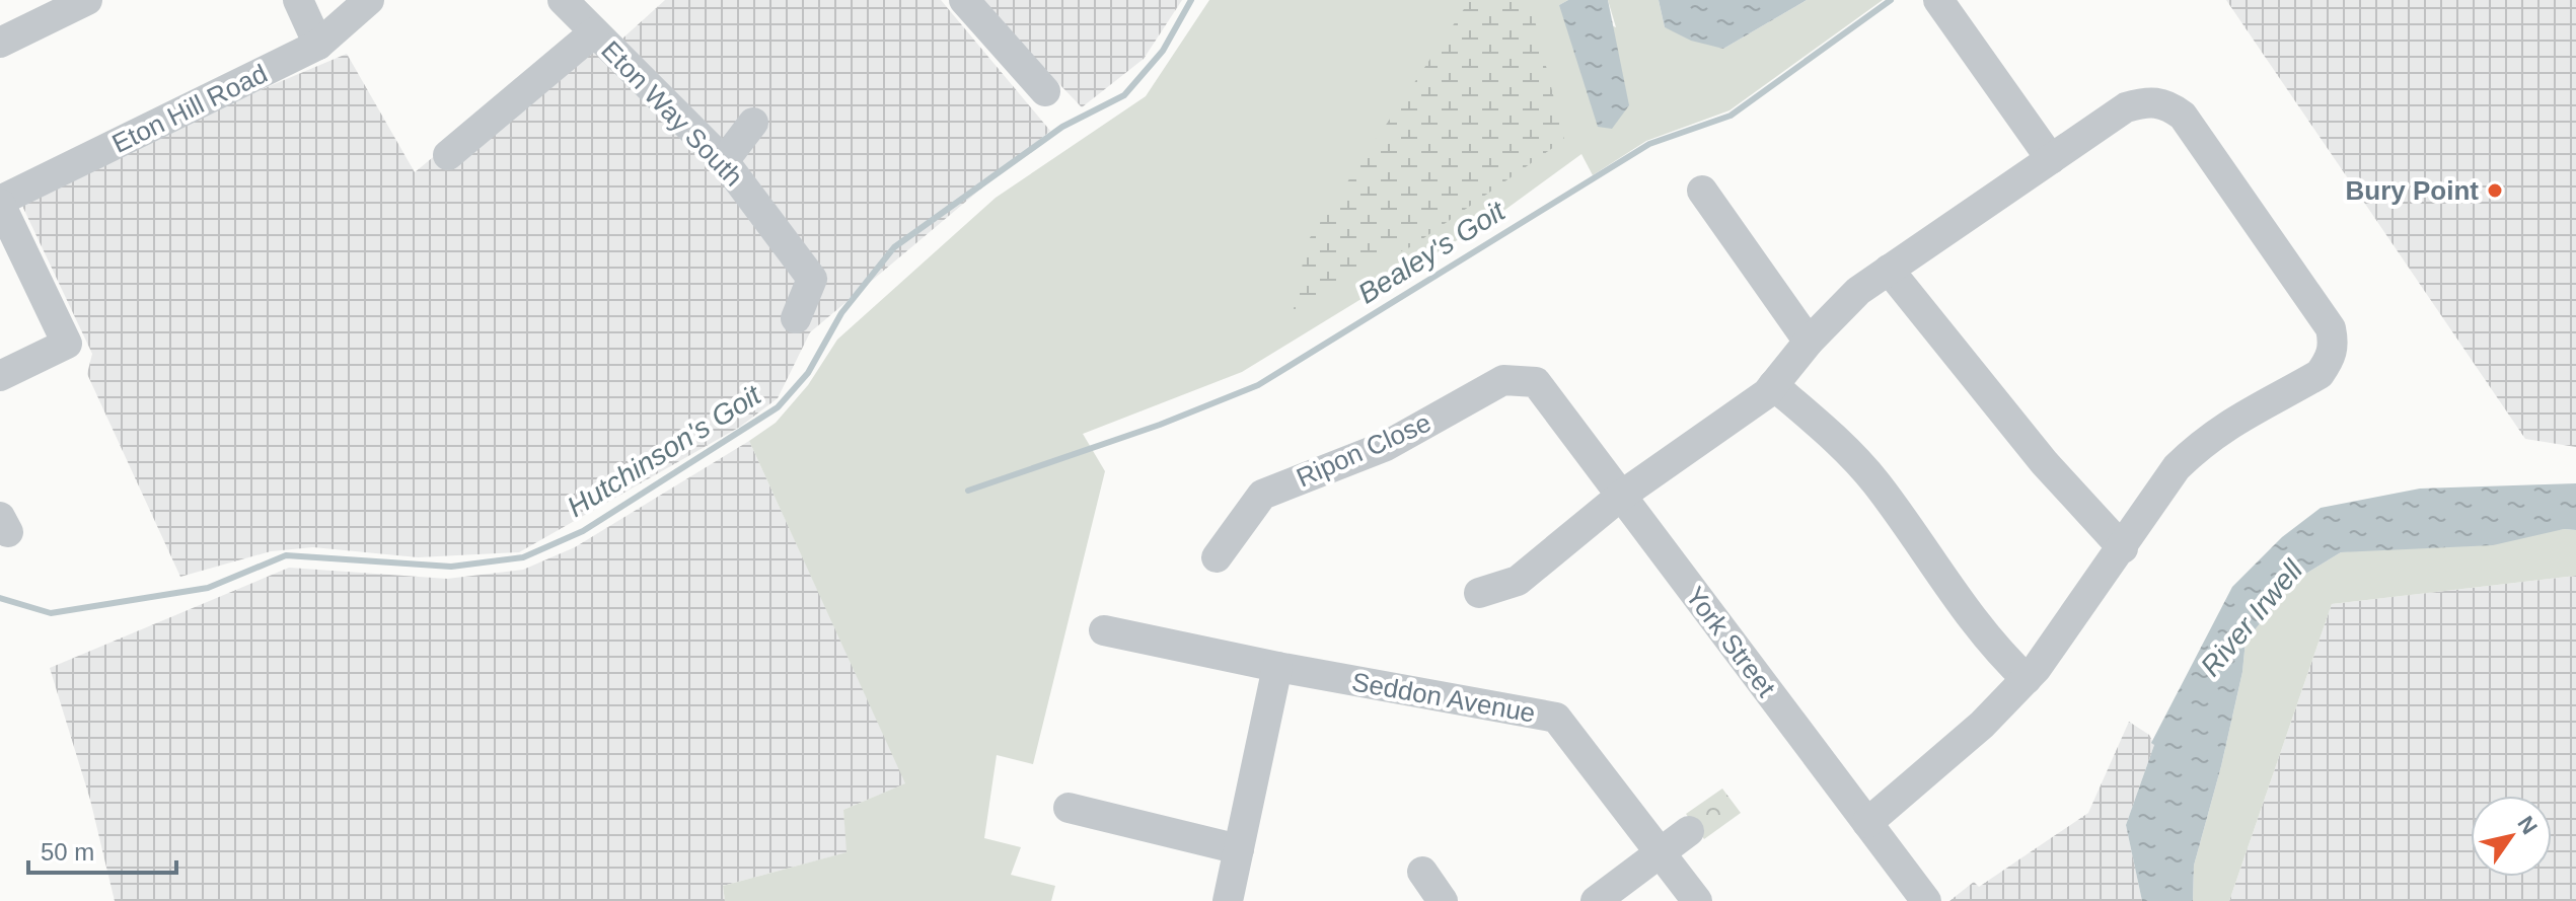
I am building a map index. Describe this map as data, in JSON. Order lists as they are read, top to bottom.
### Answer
{
  "streets": {
    "street": [
      "Eton Hill Road",
      "Eton Way South",
      "Ripon Close",
      "York Street",
      "Seddon Avenue"
    ]
  },
  "crossings": [
    ["Ripon Close", "York Street"]
  ],
  "water": ["Bealey's Goit", "Hutchinson's Goit", "River Irwell"],
  "places": ["Bury Point"],
  "scale_bar": "50 m",
  "north": "top right"
}
